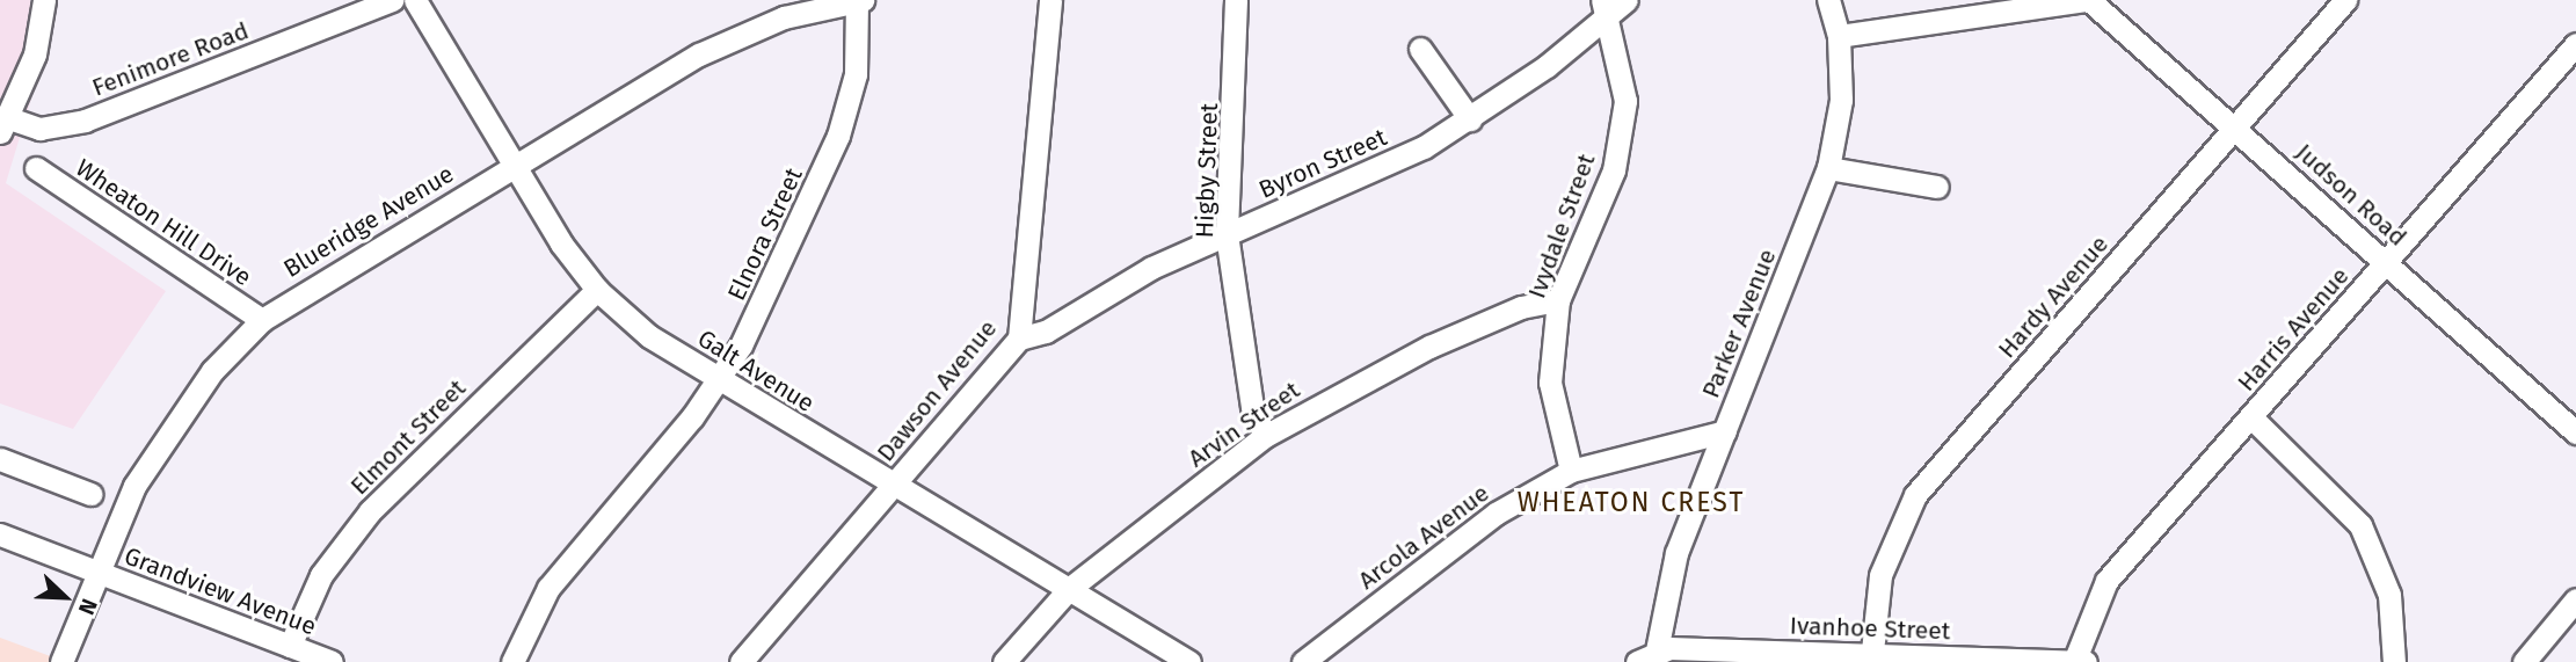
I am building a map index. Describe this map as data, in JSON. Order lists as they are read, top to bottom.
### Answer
{
  "streets": {
    "street": [
      "Fenimore Road",
      "Byron Street",
      "Higby Street",
      "Judson Road",
      "Blueridge Avenue",
      "Wheaton Hill Drive",
      "Ivydale Street",
      "Elnora Street",
      "Hardy Avenue",
      "Parker Avenue",
      "Harris Avenue",
      "Galt Avenue",
      "Dawson Avenue",
      "Arvin Street",
      "Elmont Street",
      "Arcola Avenue",
      "Grandview Avenue",
      "Ivanhoe Street"
    ]
  },
  "crossings": [
    ["Byron Street", "Higby Street"],
    ["Byron Street", "Ivydale Street"],
    ["Byron Street", "Dawson Avenue"],
    ["Higby Street", "Arvin Street"],
    ["Judson Road", "Hardy Avenue"],
    ["Judson Road", "Parker Avenue"],
    ["Judson Road", "Harris Avenue"],
    ["Blueridge Avenue", "Wheaton Hill Drive"],
    ["Blueridge Avenue", "Elnora Street"],
    ["Blueridge Avenue", "Galt Avenue"],
    ["Blueridge Avenue", "Grandview Avenue"],
    ["Ivydale Street", "Arvin Street"],
    ["Ivydale Street", "Arcola Avenue"],
    ["Elnora Street", "Galt Avenue"],
    ["Hardy Avenue", "Ivanhoe Street"],
    ["Parker Avenue", "Arcola Avenue"],
    ["Parker Avenue", "Ivanhoe Street"],
    ["Harris Avenue", "Ivanhoe Street"],
    ["Galt Avenue", "Dawson Avenue"],
    ["Galt Avenue", "Arvin Street"],
    ["Galt Avenue", "Elmont Street"],
    ["Elmont Street", "Grandview Avenue"]
  ],
  "districts": ["WHEATON CREST"],
  "north": "bottom right"
}
